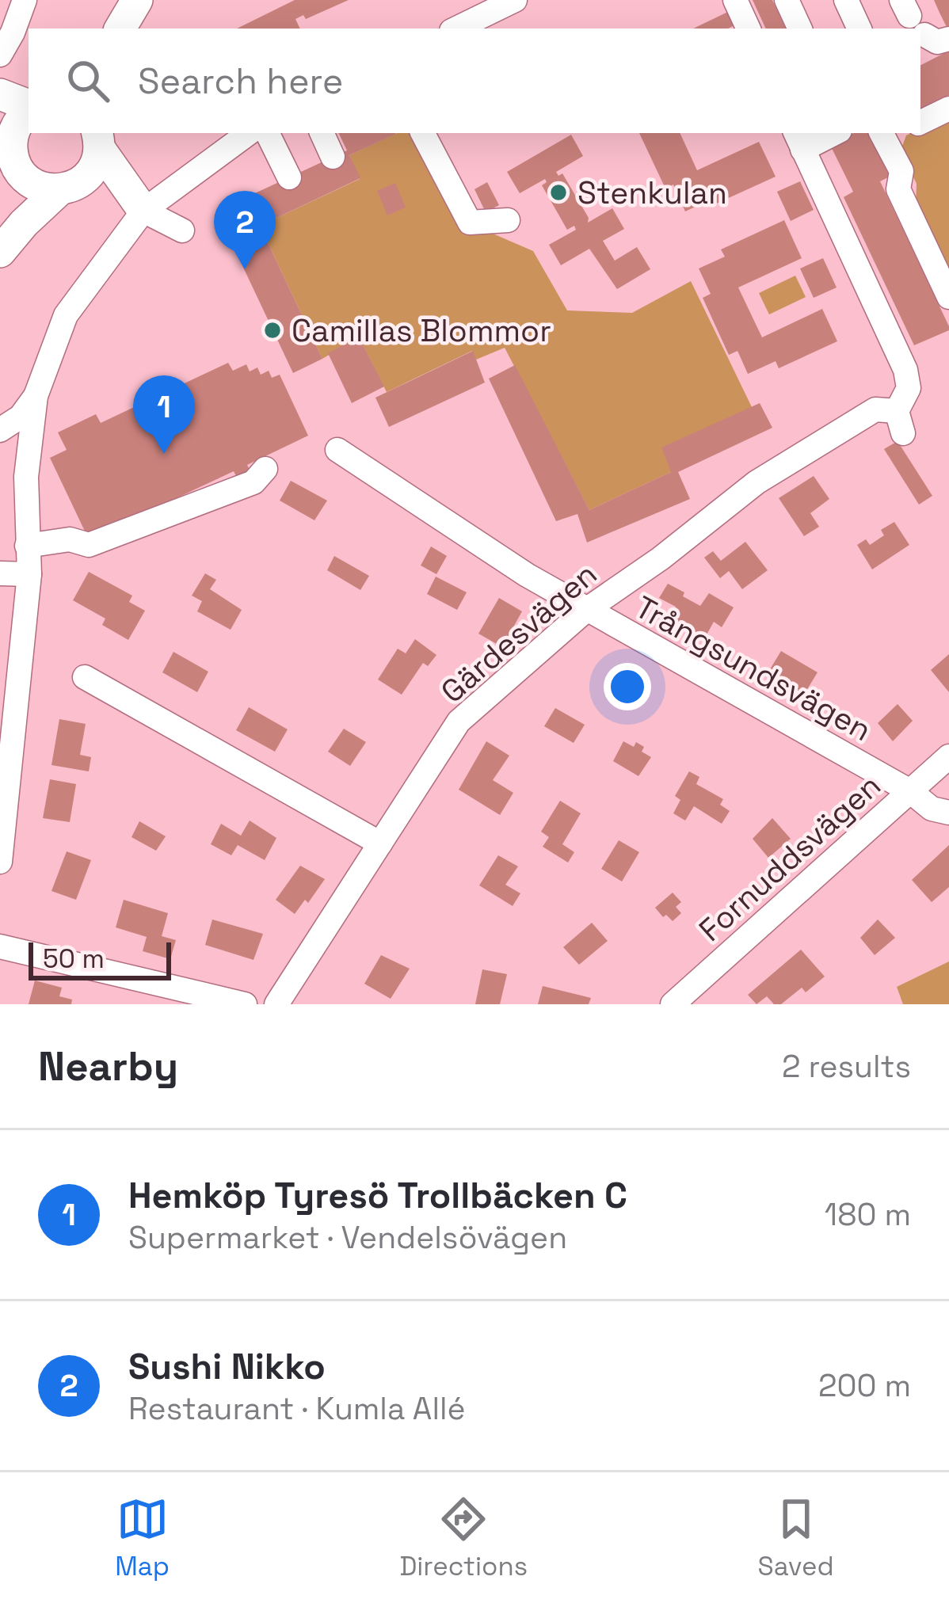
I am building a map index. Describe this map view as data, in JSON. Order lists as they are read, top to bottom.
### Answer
{
  "streets": {
    "street": ["Gärdesvägen", "Trångsundsvägen", "Fornuddsvägen"]
  },
  "crossings": [
    ["Gärdesvägen", "Trångsundsvägen"],
    ["Trångsundsvägen", "Fornuddsvägen"]
  ],
  "places": ["Stenkulan", "Camillas Blommor"],
  "scale_bar": "50 m",
  "page": {
    "search": "Search here",
    "pins": ["2", "1"],
    "scale": "50 m",
    "heading": ["Nearby", "2 results"],
    "list": [
      {
        "mark": "1",
        "name": "Hemköp Tyresö Trollbäcken C",
        "note": "Supermarket · Vendelsövägen",
        "value": "180 m"
      },
      {
        "mark": "2",
        "name": "Sushi Nikko",
        "note": "Restaurant · Kumla Allé",
        "value": "200 m"
      }
    ],
    "nav": ["Map", "Directions", "Saved"]
  }
}
